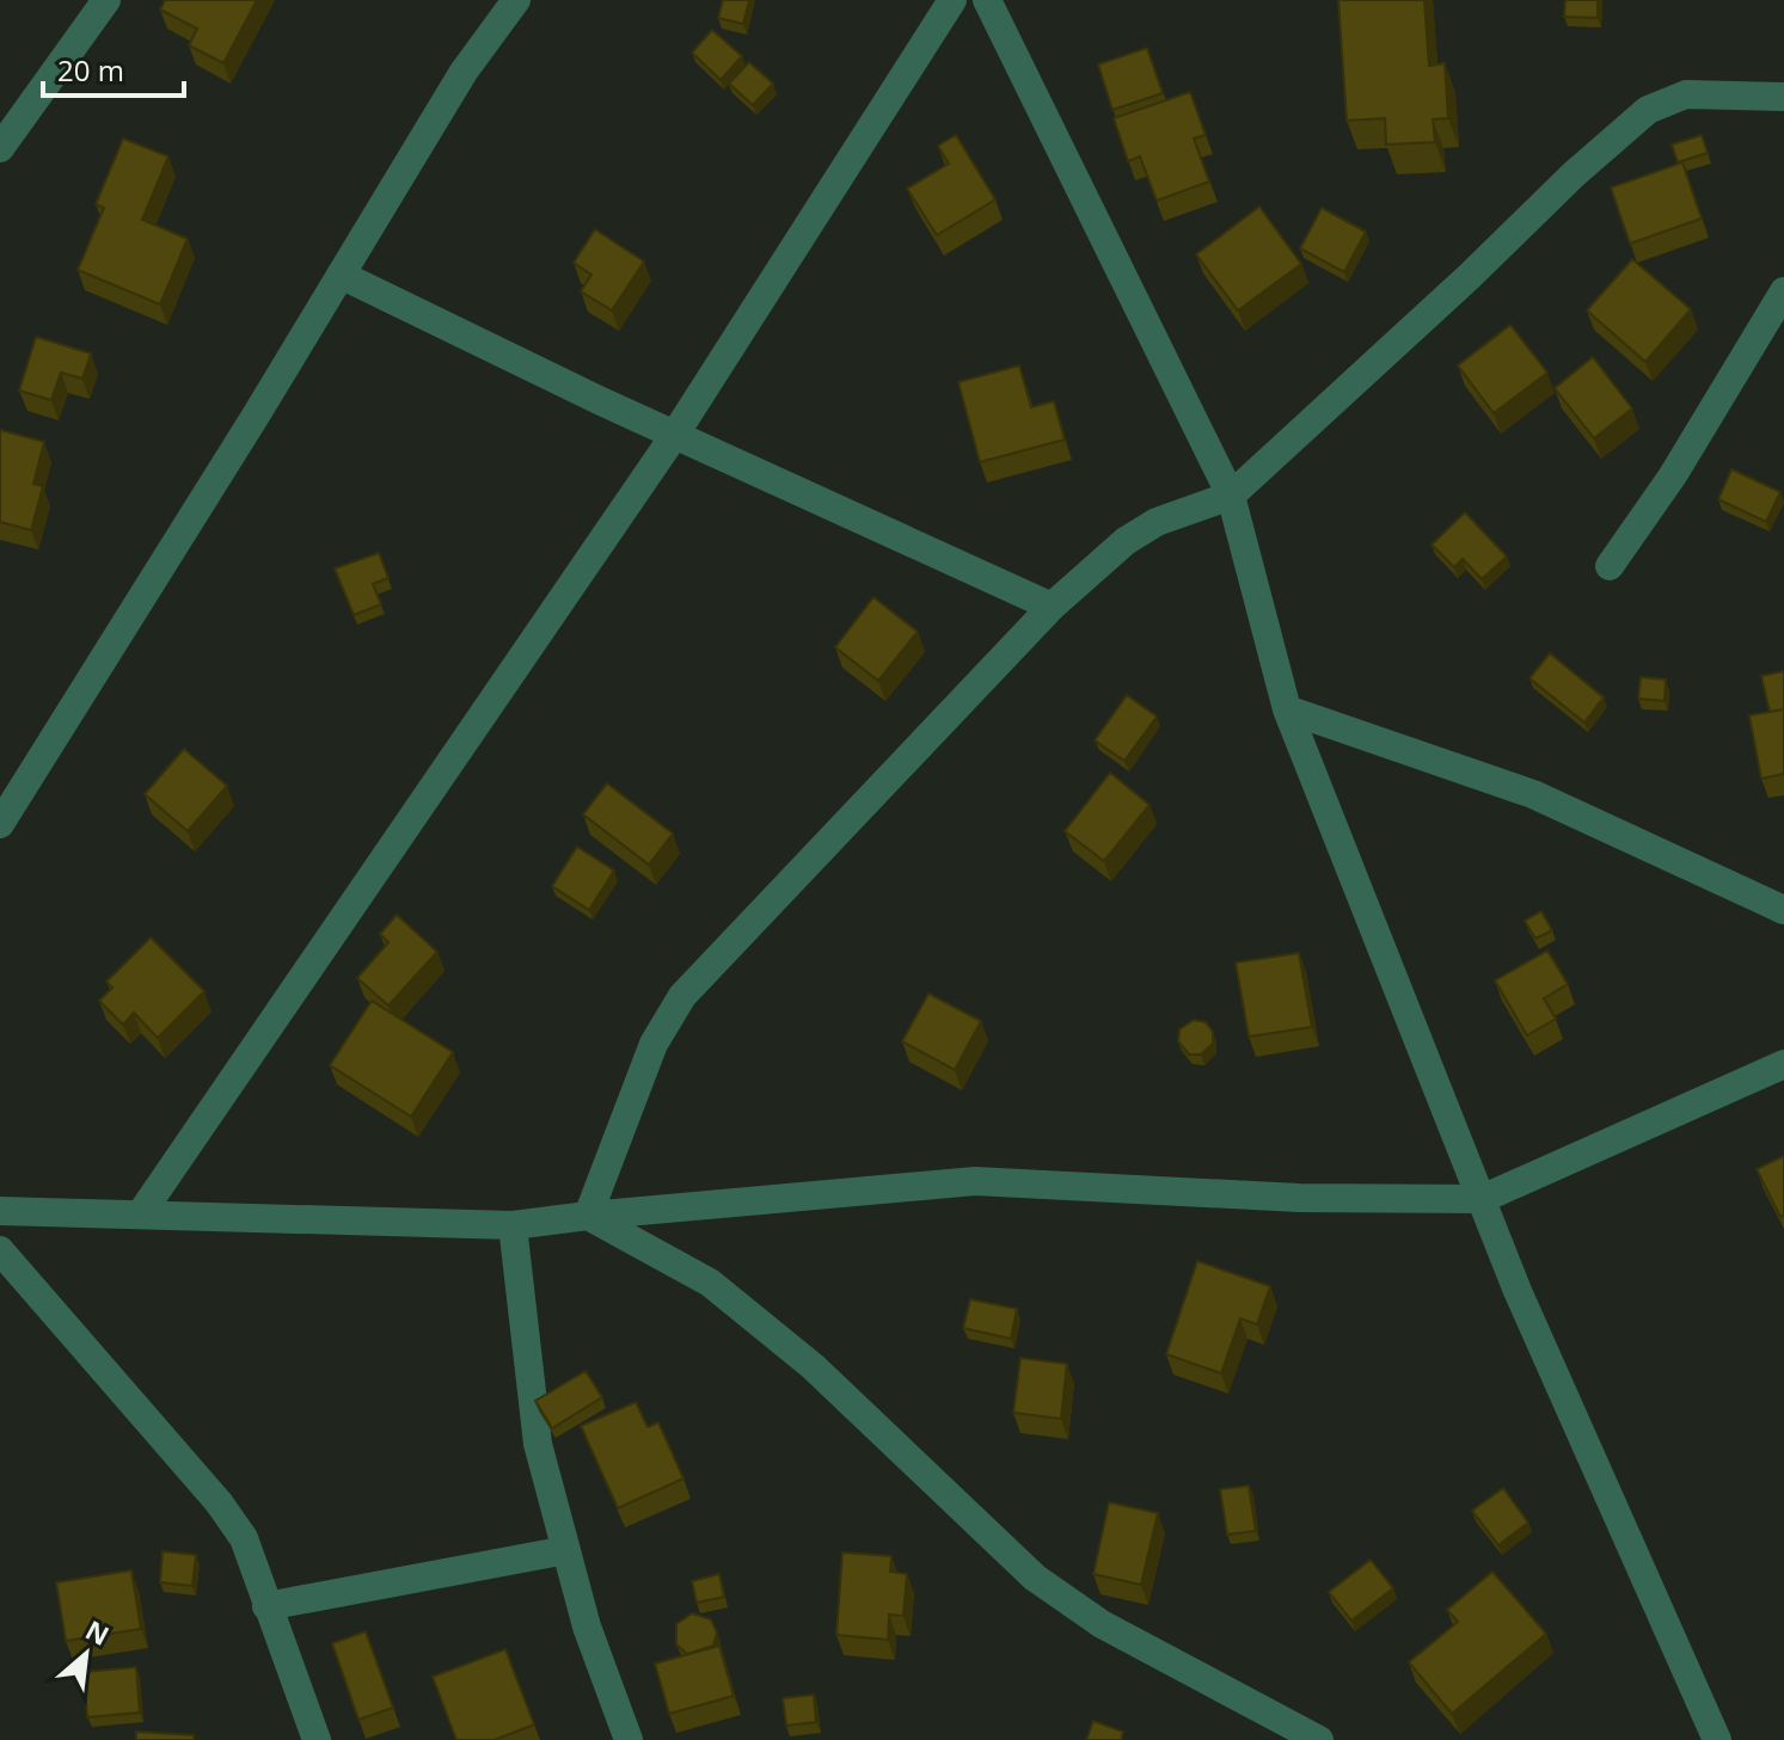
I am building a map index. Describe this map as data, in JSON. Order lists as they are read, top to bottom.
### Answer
{
  "scale_bar": "20 m",
  "north": "top right"
}
